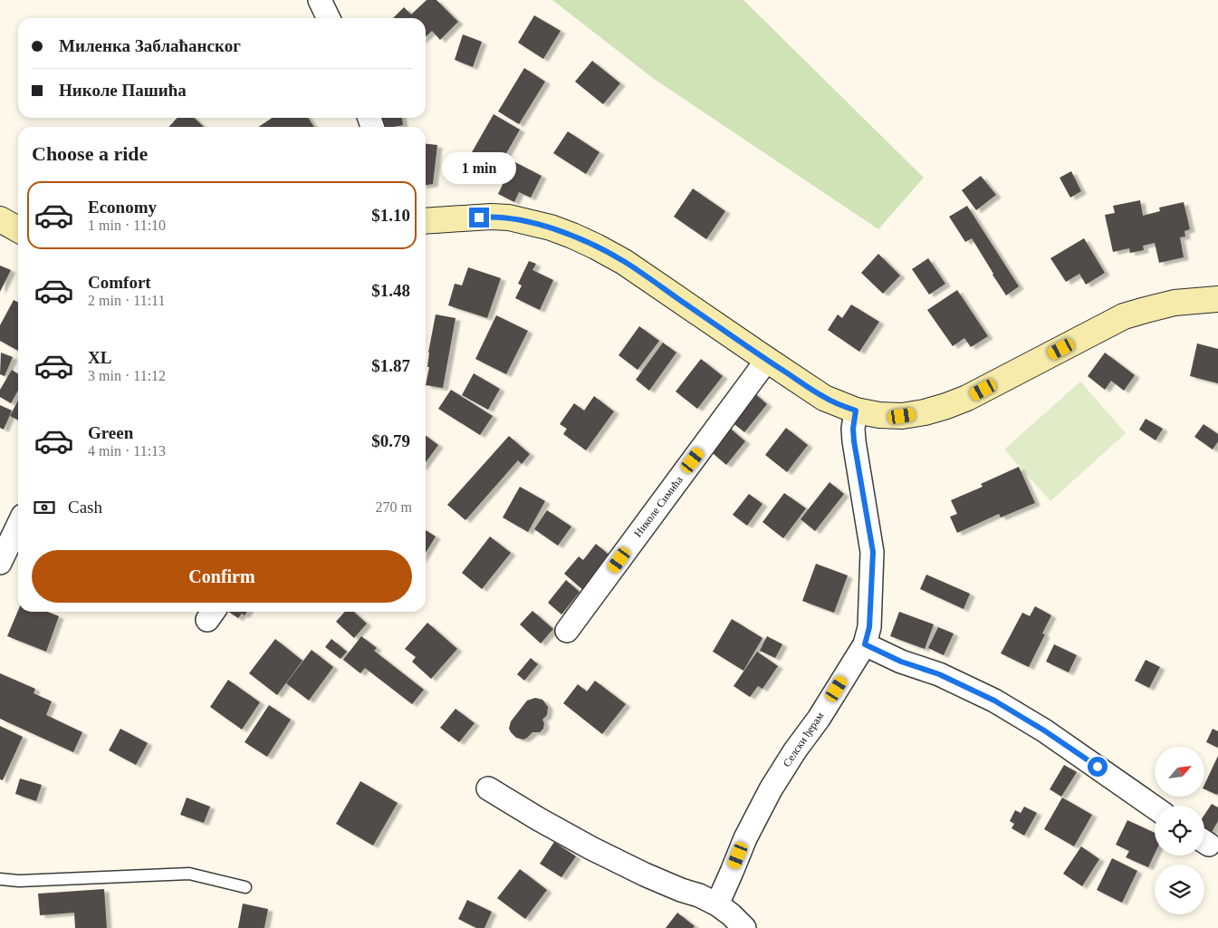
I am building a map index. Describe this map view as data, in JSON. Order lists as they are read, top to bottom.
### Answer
{
  "streets": {
    "street": ["Николе Симића", "Селски ђерам"]
  },
  "north": "top right",
  "page": {
    "banner": ["Миленка Заблаћанског", "Николе Пашића"],
    "heading": "Choose a ride",
    "bubble": "1 min",
    "list": [
      {
        "name": "Economy",
        "note": "1 min · 11:10",
        "value": "$1.10"
      },
      {
        "name": "Comfort",
        "note": "2 min · 11:11",
        "value": "$1.48"
      },
      {
        "name": "XL",
        "note": "3 min · 11:12",
        "value": "$1.87"
      },
      {
        "name": "Green",
        "note": "4 min · 11:13",
        "value": "$0.79"
      }
    ],
    "pay": ["Cash", "270 m"],
    "buttons": "Confirm"
  }
}
